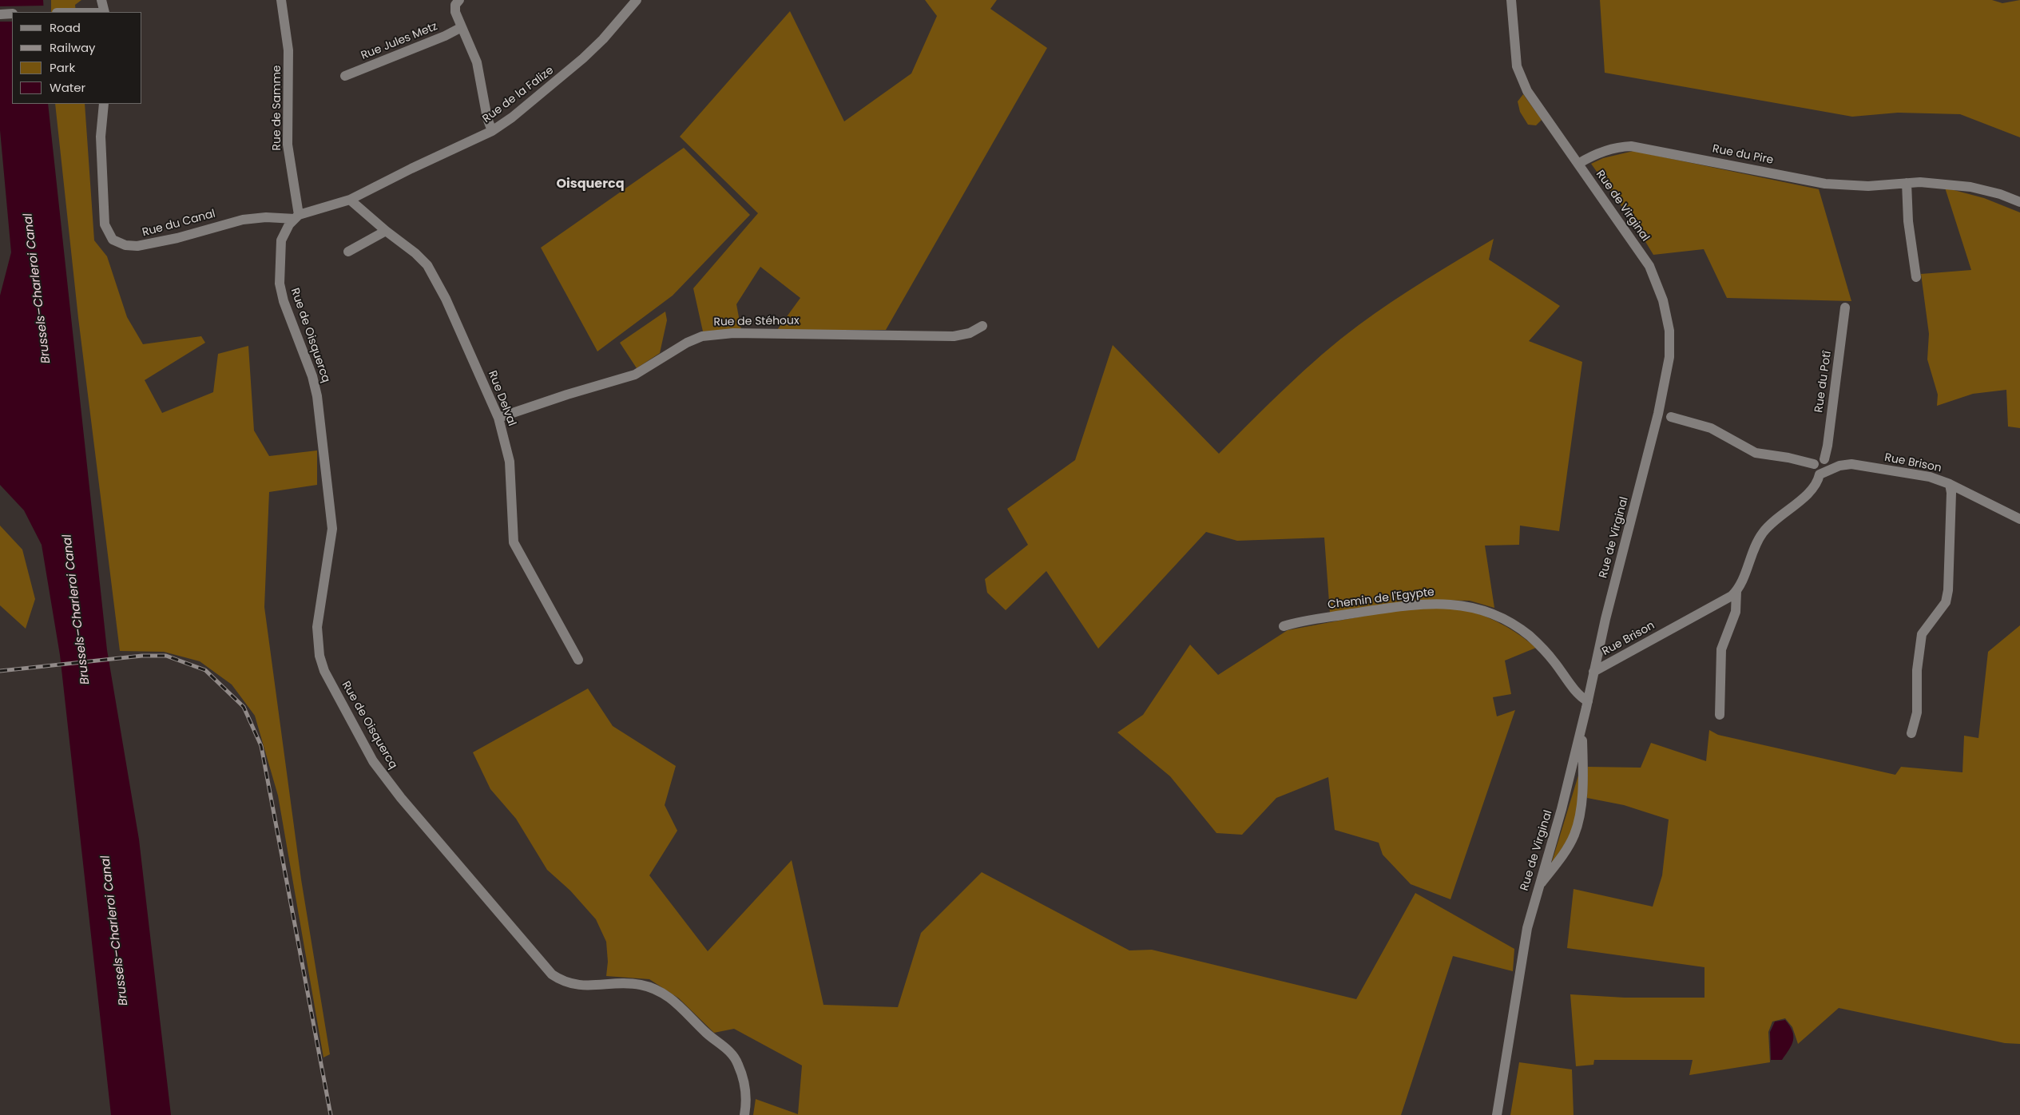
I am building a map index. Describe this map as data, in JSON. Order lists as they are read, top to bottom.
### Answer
{
  "streets": {
    "street": [
      "Rue Jules Metz",
      "Rue de la Falize",
      "Rue de Samme",
      "Rue du Pire",
      "Rue de Virginal",
      "Rue du Canal",
      "Rue de Stéhoux",
      "Rue de Oisquercq",
      "Rue du Potî",
      "Rue Delval",
      "Rue Brison",
      "Chemin de l'Egypte"
    ]
  },
  "crossings": [
    ["Rue de la Falize", "Rue de Samme"],
    ["Rue de la Falize", "Rue du Canal"],
    ["Rue de la Falize", "Rue de Oisquercq"],
    ["Rue de la Falize", "Rue Delval"],
    ["Rue de Samme", "Rue du Canal"],
    ["Rue de Samme", "Rue de Oisquercq"],
    ["Rue du Pire", "Rue de Virginal"],
    ["Rue de Virginal", "Rue Brison"],
    ["Rue de Virginal", "Chemin de l'Egypte"],
    ["Rue du Canal", "Rue de Oisquercq"],
    ["Rue de Stéhoux", "Rue Delval"],
    ["Rue du Potî", "Rue Brison"]
  ],
  "districts": ["Oisquercq"],
  "water": ["Brussels–Charleroi Canal"],
  "legend": [
    "Road",
    "Railway",
    "Park",
    "Water"
  ]
}
